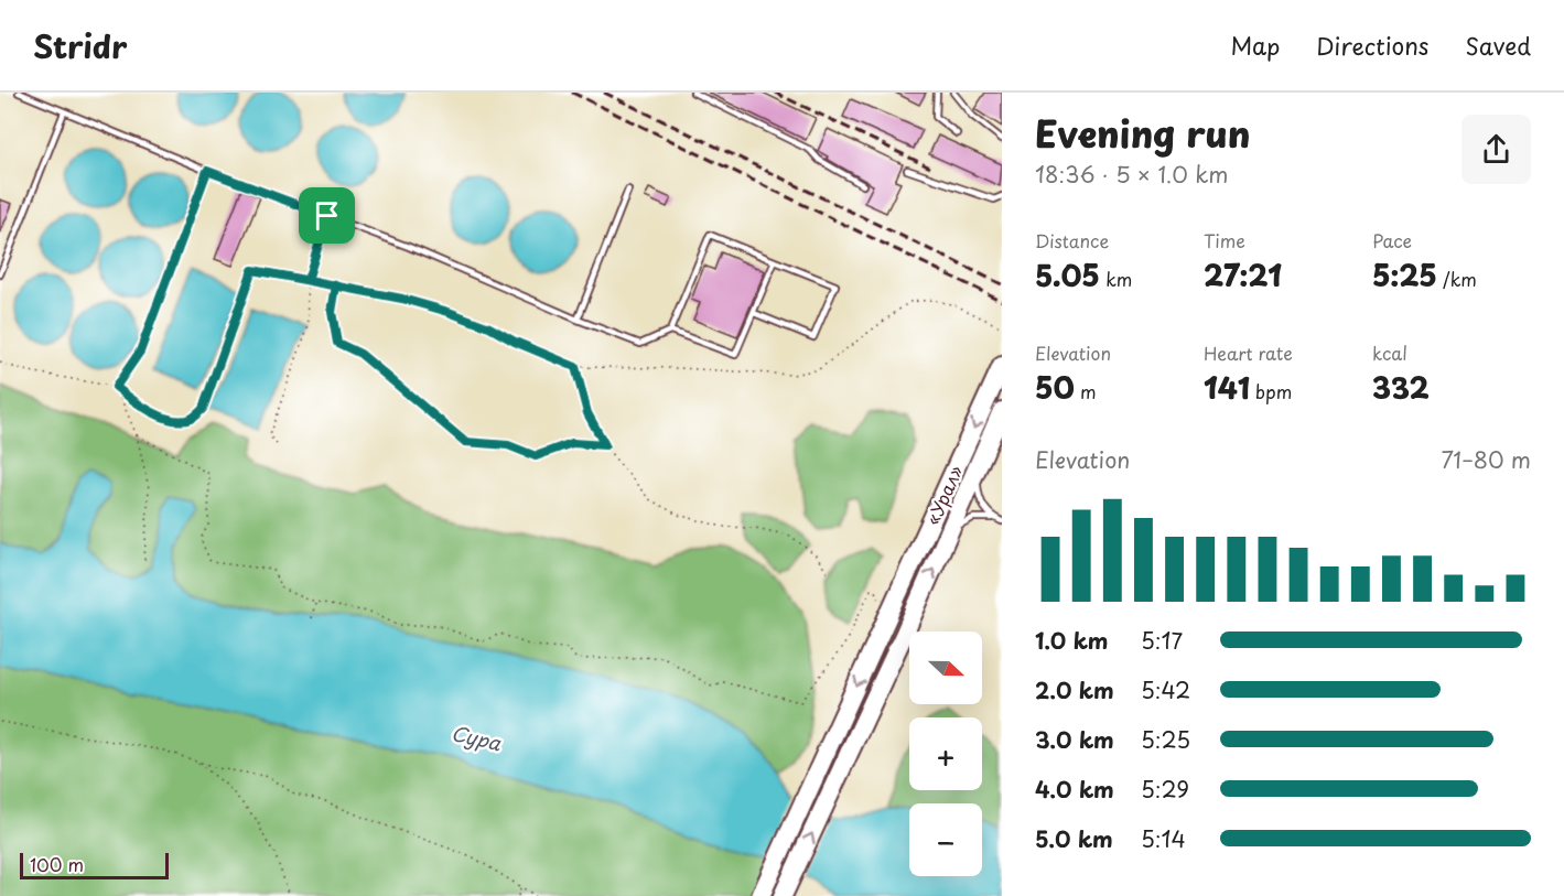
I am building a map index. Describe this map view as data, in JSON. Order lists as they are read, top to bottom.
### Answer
{
  "streets": {
    "highway": ["«Урал»"]
  },
  "water": ["Сура"],
  "scale_bar": "100 m",
  "north": "right",
  "page": {
    "header": "Stridr",
    "nav": ["Map", "Directions", "Saved"],
    "heading": ["Evening run", "18:36 · 5 × 1.0 km"],
    "stats": [
      ["Distance", "5.05 km"],
      ["Time", "27:21"],
      ["Pace", "5:25 /km"],
      ["Elevation", "50 m"],
      ["Heart rate", "141 bpm"],
      ["kcal", "332"]
    ],
    "chart": ["Elevation", "71–80 m"],
    "list": [
      {
        "name": "1.0 km",
        "note": "5:17"
      },
      {
        "name": "2.0 km",
        "note": "5:42"
      },
      {
        "name": "3.0 km",
        "note": "5:25"
      },
      {
        "name": "4.0 km",
        "note": "5:29"
      },
      {
        "name": "5.0 km",
        "note": "5:14"
      }
    ],
    "map_buttons": ["+", "−"],
    "scale": "100 m"
  }
}
